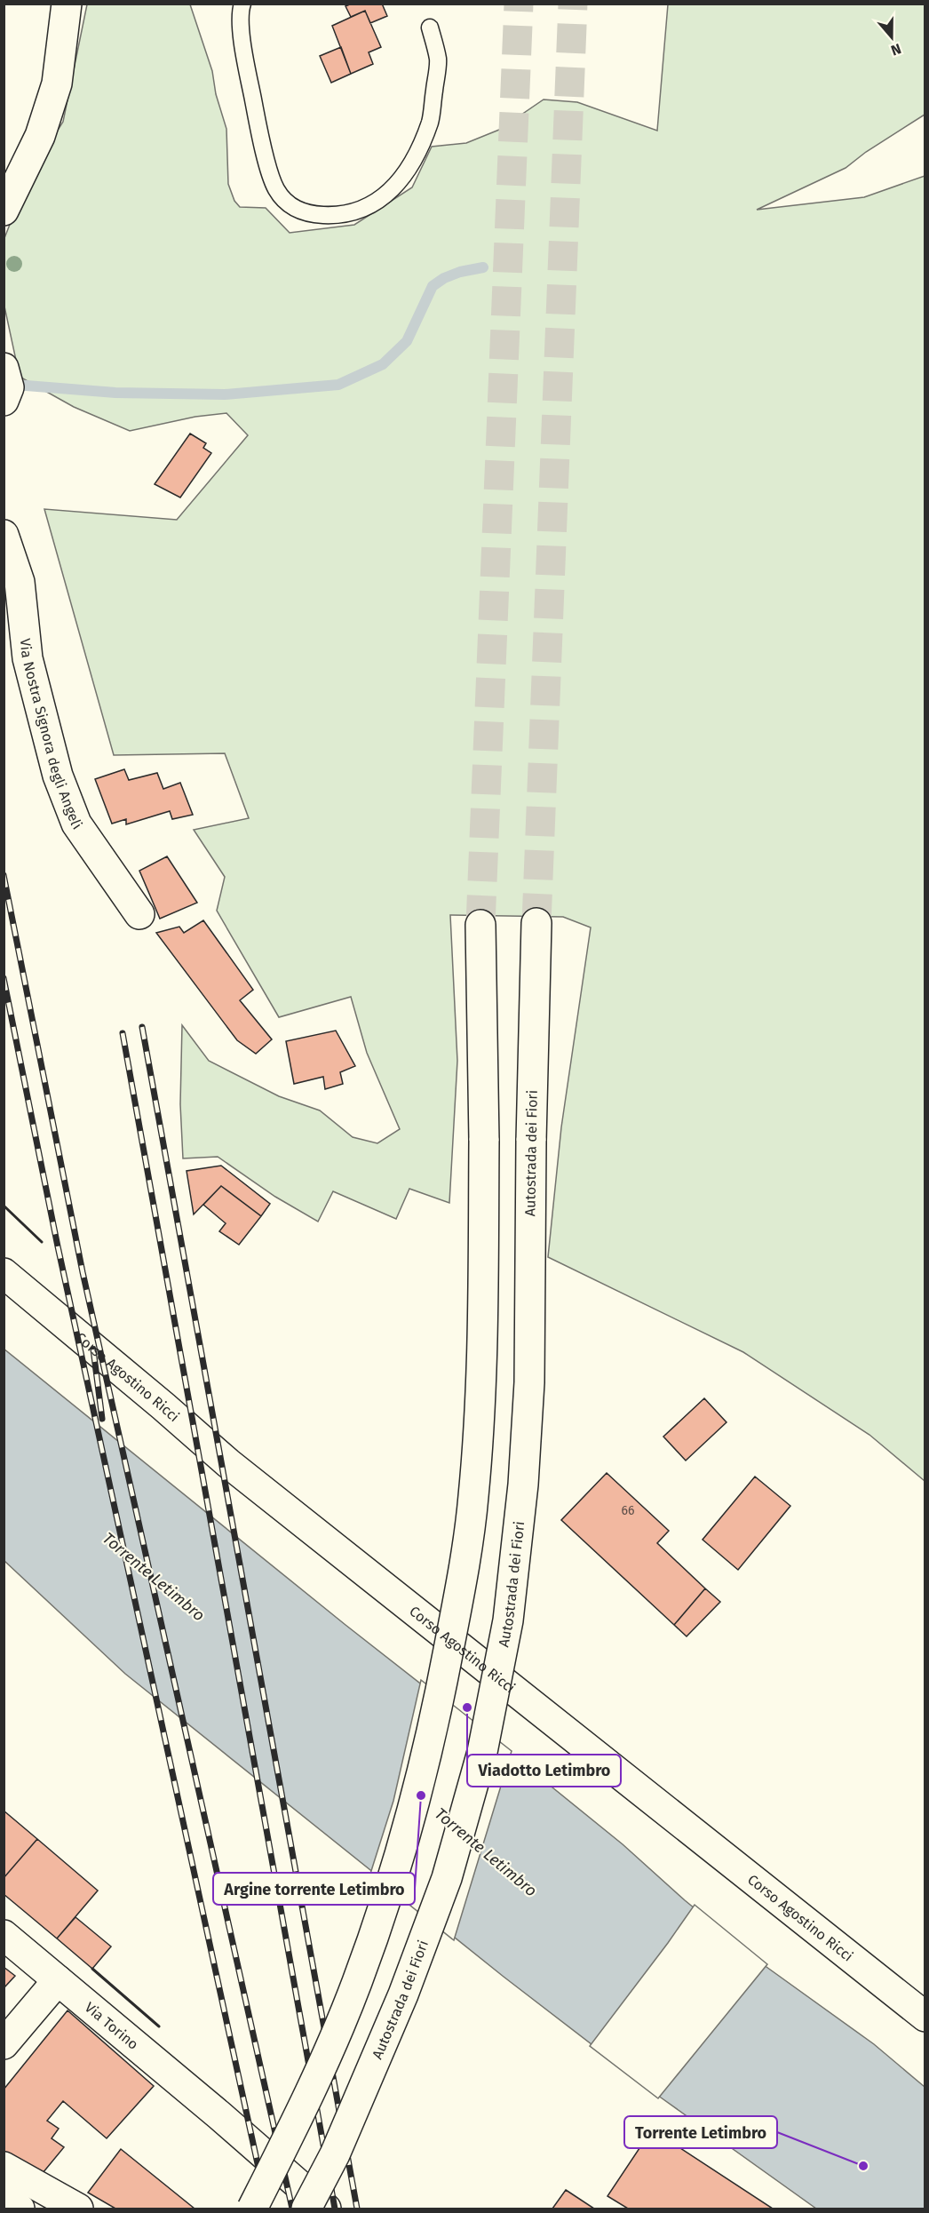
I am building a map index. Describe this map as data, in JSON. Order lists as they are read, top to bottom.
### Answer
{
  "streets": {
    "main road": [
      "Via Nostra Signora degli Angeli",
      "Autostrada dei Fiori",
      "Corso Agostino Ricci",
      "Via Torino"
    ]
  },
  "water": ["Torrente Letimbro"],
  "places": ["Viadotto Letimbro", "Argine torrente Letimbro", "Torrente Letimbro"],
  "house_numbers": ["66"],
  "north": "bottom"
}
